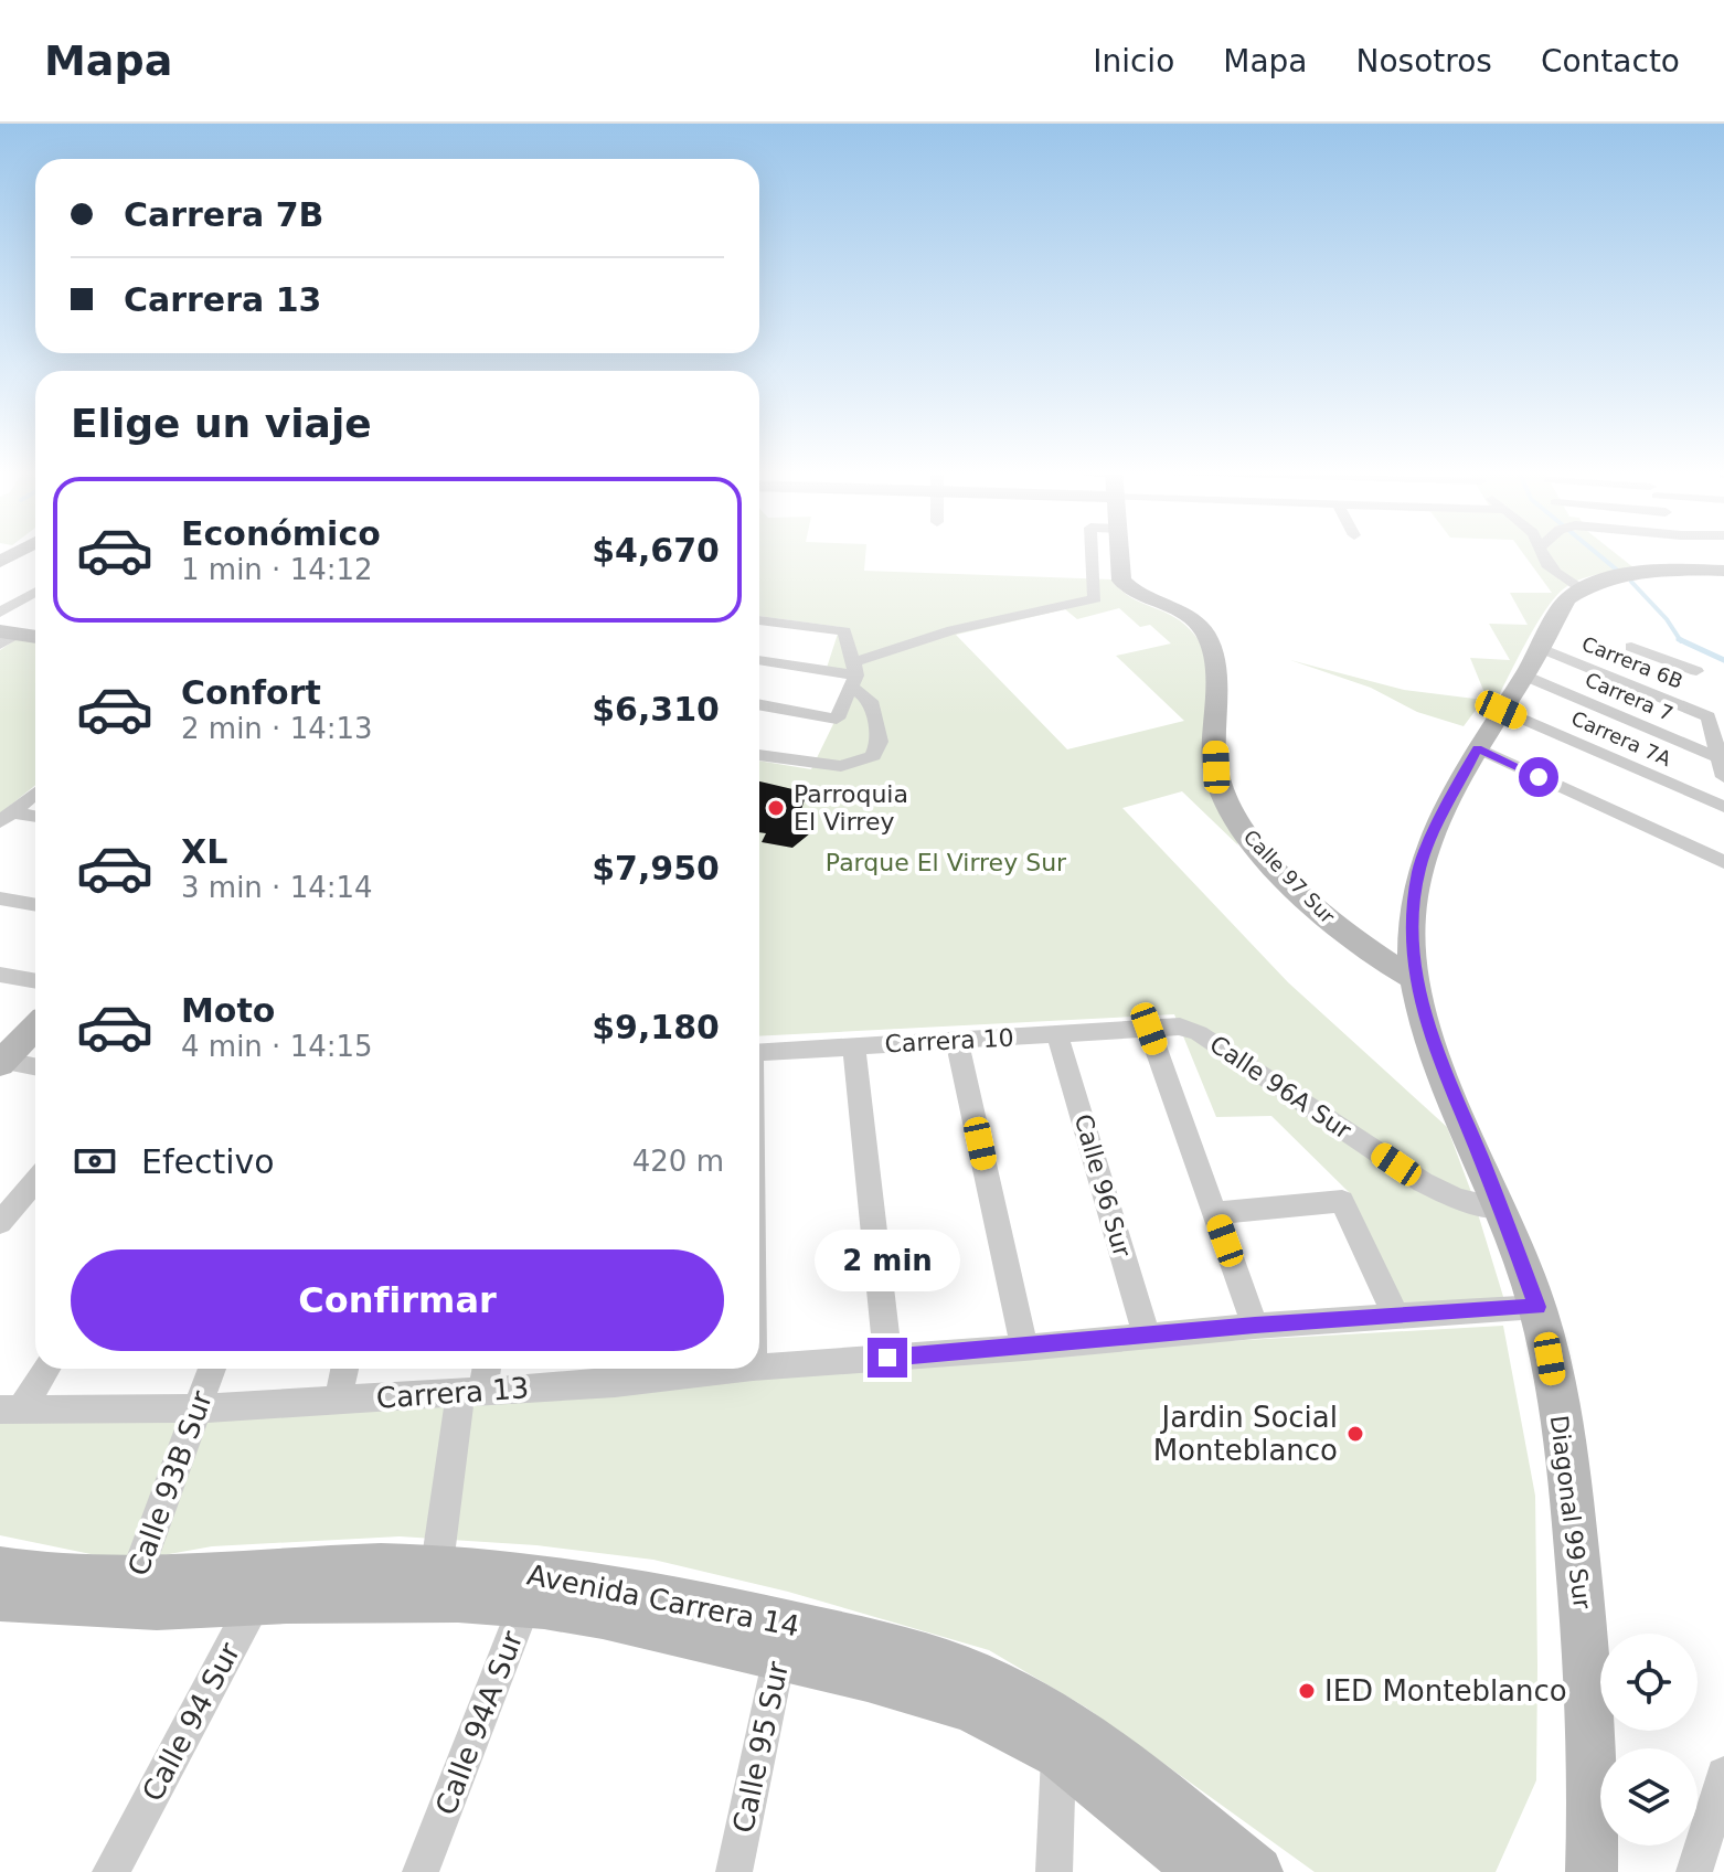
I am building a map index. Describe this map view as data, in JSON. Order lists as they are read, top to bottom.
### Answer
{
  "streets": {
    "street": [
      "Carrera 6B",
      "Carrera 7",
      "Carrera 7A",
      "Calle 97 Sur",
      "Carrera 10",
      "Calle 96A Sur",
      "Calle 96 Sur",
      "Carrera 13",
      "Calle 93B Sur",
      "Diagonal 99 Sur",
      "Avenida Carrera 14",
      "Calle 94 Sur",
      "Calle 94A Sur",
      "Calle 95 Sur"
    ]
  },
  "crossings": [
    ["Carrera 6B", "Carrera 7"],
    ["Carrera 6B", "Diagonal 99 Sur"],
    ["Carrera 7", "Diagonal 99 Sur"],
    ["Carrera 7A", "Diagonal 99 Sur"],
    ["Calle 97 Sur", "Diagonal 99 Sur"],
    ["Carrera 10", "Calle 96A Sur"],
    ["Carrera 10", "Calle 96 Sur"],
    ["Calle 96A Sur", "Diagonal 99 Sur"],
    ["Calle 96 Sur", "Carrera 13"],
    ["Carrera 13", "Calle 93B Sur"],
    ["Carrera 13", "Diagonal 99 Sur"],
    ["Calle 93B Sur", "Avenida Carrera 14"],
    ["Avenida Carrera 14", "Calle 94 Sur"],
    ["Avenida Carrera 14", "Calle 94A Sur"],
    ["Avenida Carrera 14", "Calle 95 Sur"]
  ],
  "parks": ["Parque El Virrey Sur"],
  "places": ["Parroquia El Virrey", "Jardin Social Monteblanco", "IED Monteblanco"],
  "page": {
    "header": "Mapa",
    "nav": [
      "Inicio",
      "Mapa",
      "Nosotros",
      "Contacto"
    ],
    "banner": ["Carrera 7B", "Carrera 13"],
    "heading": "Elige un viaje",
    "list": [
      {
        "name": "Económico",
        "note": "1 min · 14:12",
        "value": "$4,670"
      },
      {
        "name": "Confort",
        "note": "2 min · 14:13",
        "value": "$6,310"
      },
      {
        "name": "XL",
        "note": "3 min · 14:14",
        "value": "$7,950"
      },
      {
        "name": "Moto",
        "note": "4 min · 14:15",
        "value": "$9,180"
      }
    ],
    "pay": ["Efectivo", "420 m"],
    "bubble": "2 min",
    "buttons": "Confirmar"
  }
}
